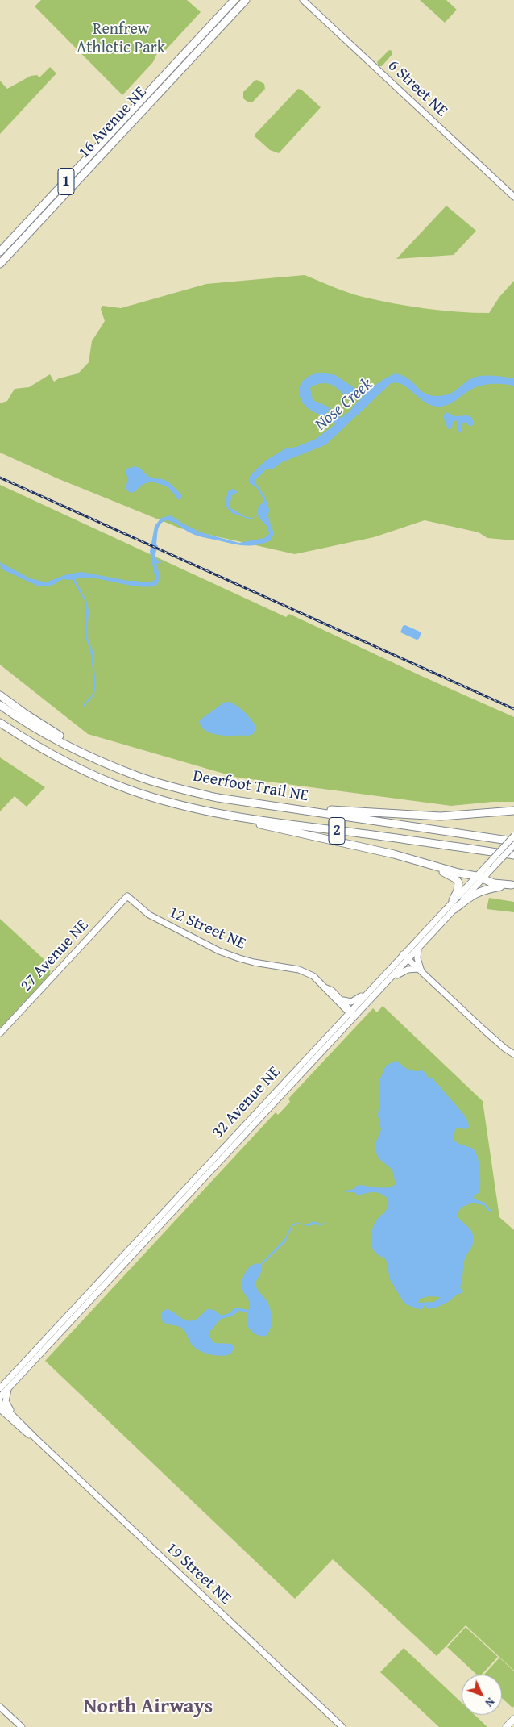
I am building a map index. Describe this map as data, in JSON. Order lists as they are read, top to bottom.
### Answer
{
  "streets": {
    "highway": [
      "16 Avenue NE",
      "1",
      "Deerfoot Trail NE",
      "2"
    ],
    "main road": [
      "6 Street NE",
      "12 Street NE",
      "27 Avenue NE",
      "32 Avenue NE",
      "19 Street NE"
    ]
  },
  "crossings": [
    ["12 Street NE", "27 Avenue NE"],
    ["12 Street NE", "32 Avenue NE"]
  ],
  "districts": ["North Airways"],
  "water": ["Nose Creek"],
  "parks": ["Renfrew Athletic Park"],
  "north": "bottom right"
}
